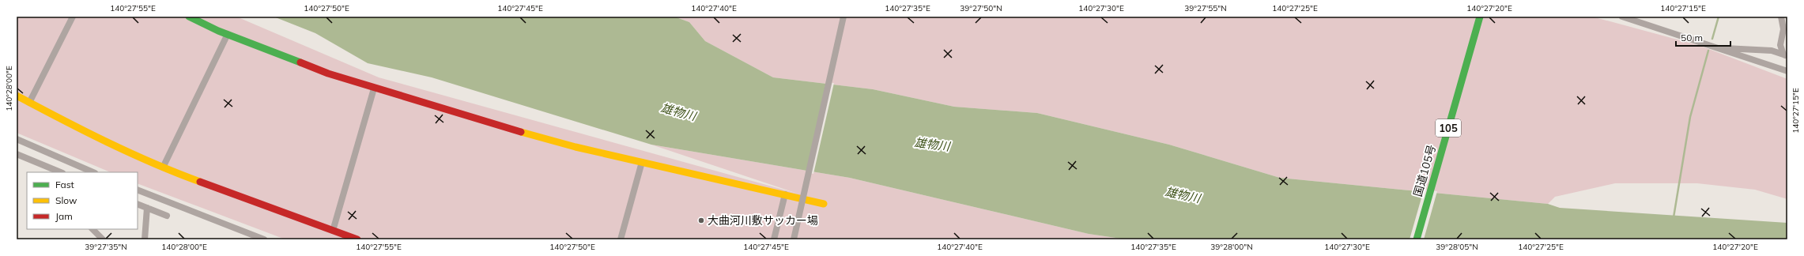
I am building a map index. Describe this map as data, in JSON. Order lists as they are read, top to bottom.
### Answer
{
  "streets": {
    "main road": ["105", "国道105号"]
  },
  "water": ["雄物川"],
  "places": ["大曲河川敷サッカー場"],
  "legend": ["Fast", "Slow", "Jam"],
  "scale_bar": "50 m",
  "coordinates": [
    "140°27'55\"E",
    "140°27'50\"E",
    "140°27'45\"E",
    "140°27'40\"E",
    "140°27'35\"E",
    "39°27'50\"N",
    "140°27'30\"E",
    "39°27'55\"N",
    "140°27'25\"E",
    "140°27'20\"E",
    "140°27'15\"E",
    "140°28'00\"E",
    "39°27'35\"N",
    "39°28'00\"N",
    "39°28'05\"N"
  ]
}
